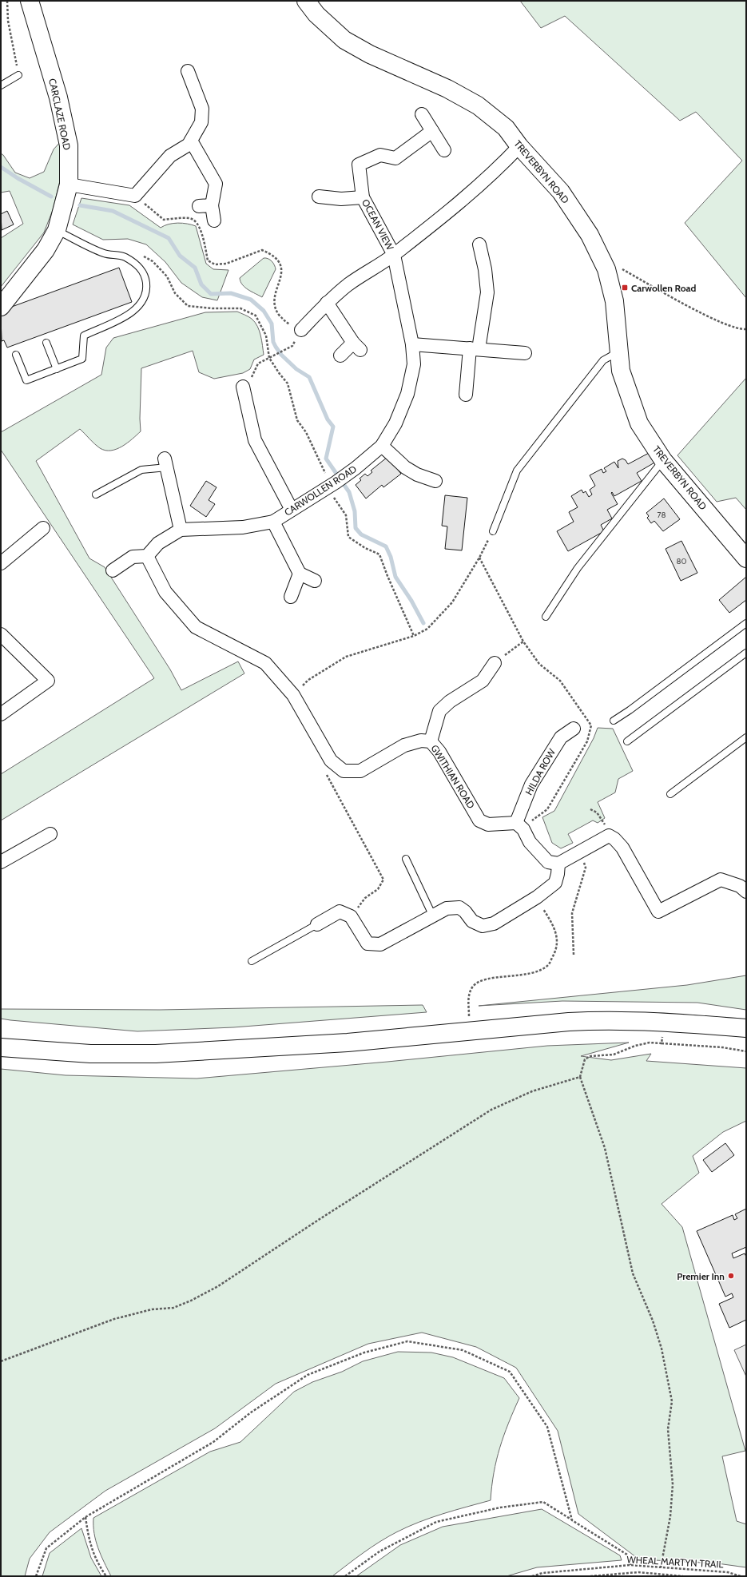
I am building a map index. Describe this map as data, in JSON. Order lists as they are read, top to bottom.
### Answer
{
  "streets": {
    "main road": ["CARCLAZE ROAD", "TREVERBYN ROAD"],
    "street": [
      "OCEAN VIEW",
      "CARWOLLEN ROAD",
      "HILDA ROW",
      "GWITHIAN ROAD"
    ],
    "path": ["WHEAL MARTYN TRAIL"]
  },
  "crossings": [
    ["OCEAN VIEW", "CARWOLLEN ROAD"],
    ["CARWOLLEN ROAD", "GWITHIAN ROAD"],
    ["HILDA ROW", "GWITHIAN ROAD"]
  ],
  "places": {
    "transit": ["Carwollen Road"],
    "other": ["Premier Inn"]
  },
  "house_numbers": ["78", "80"]
}
